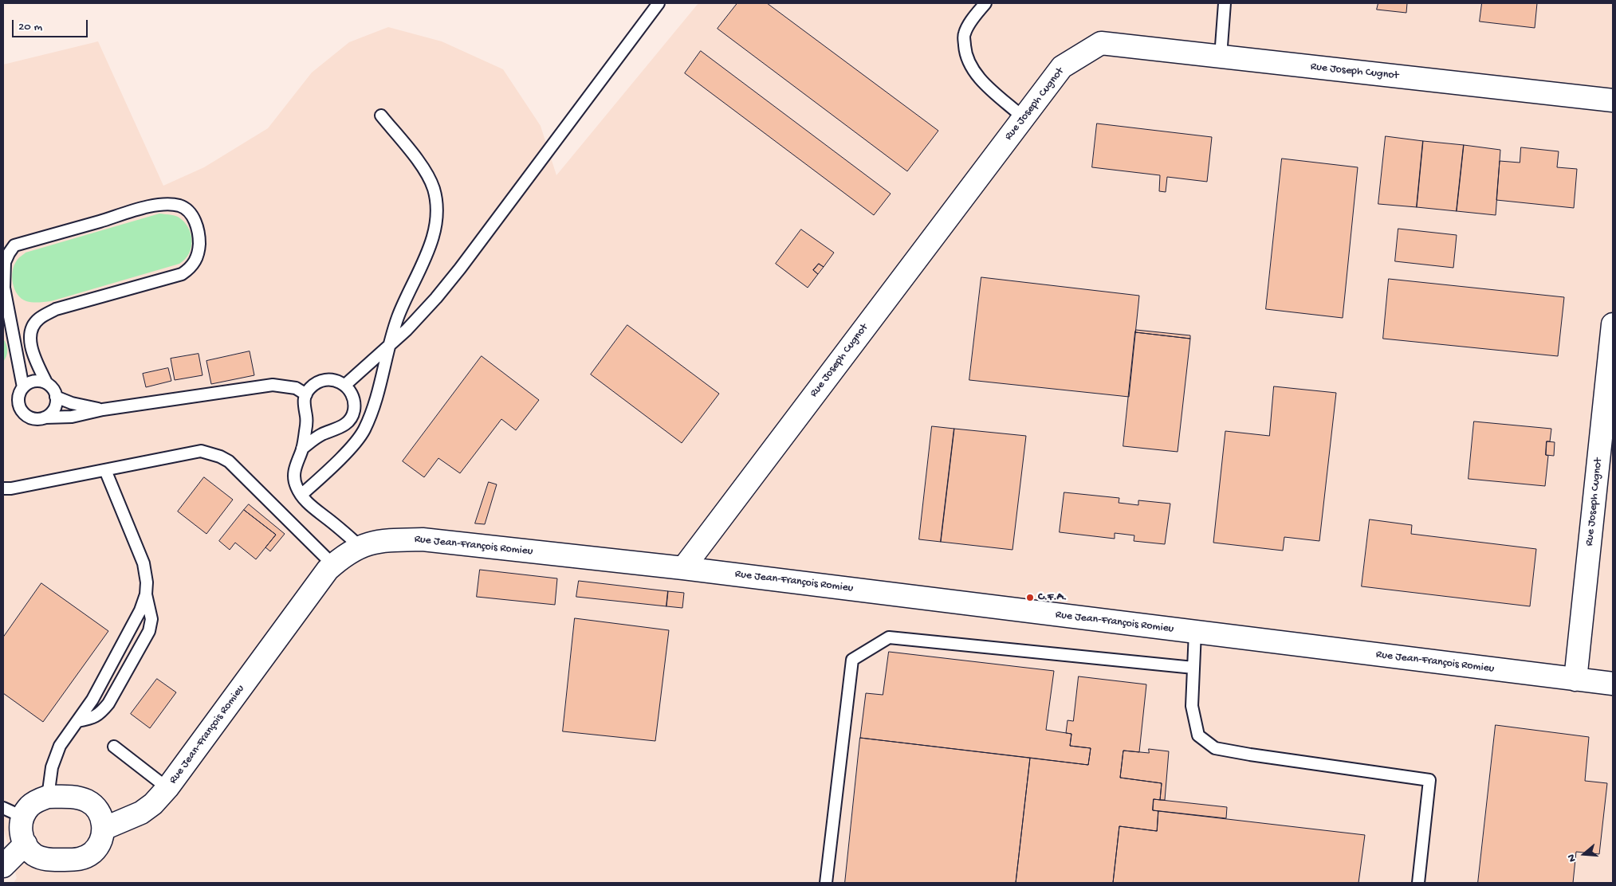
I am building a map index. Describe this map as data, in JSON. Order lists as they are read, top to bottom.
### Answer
{
  "streets": {
    "street": ["Rue Joseph Cugnot", "Rue Jean-François Romieu"]
  },
  "crossings": [
    ["Rue Joseph Cugnot", "Rue Jean-François Romieu"]
  ],
  "places": ["C.F.A."],
  "scale_bar": "20 m",
  "north": "left"
}
